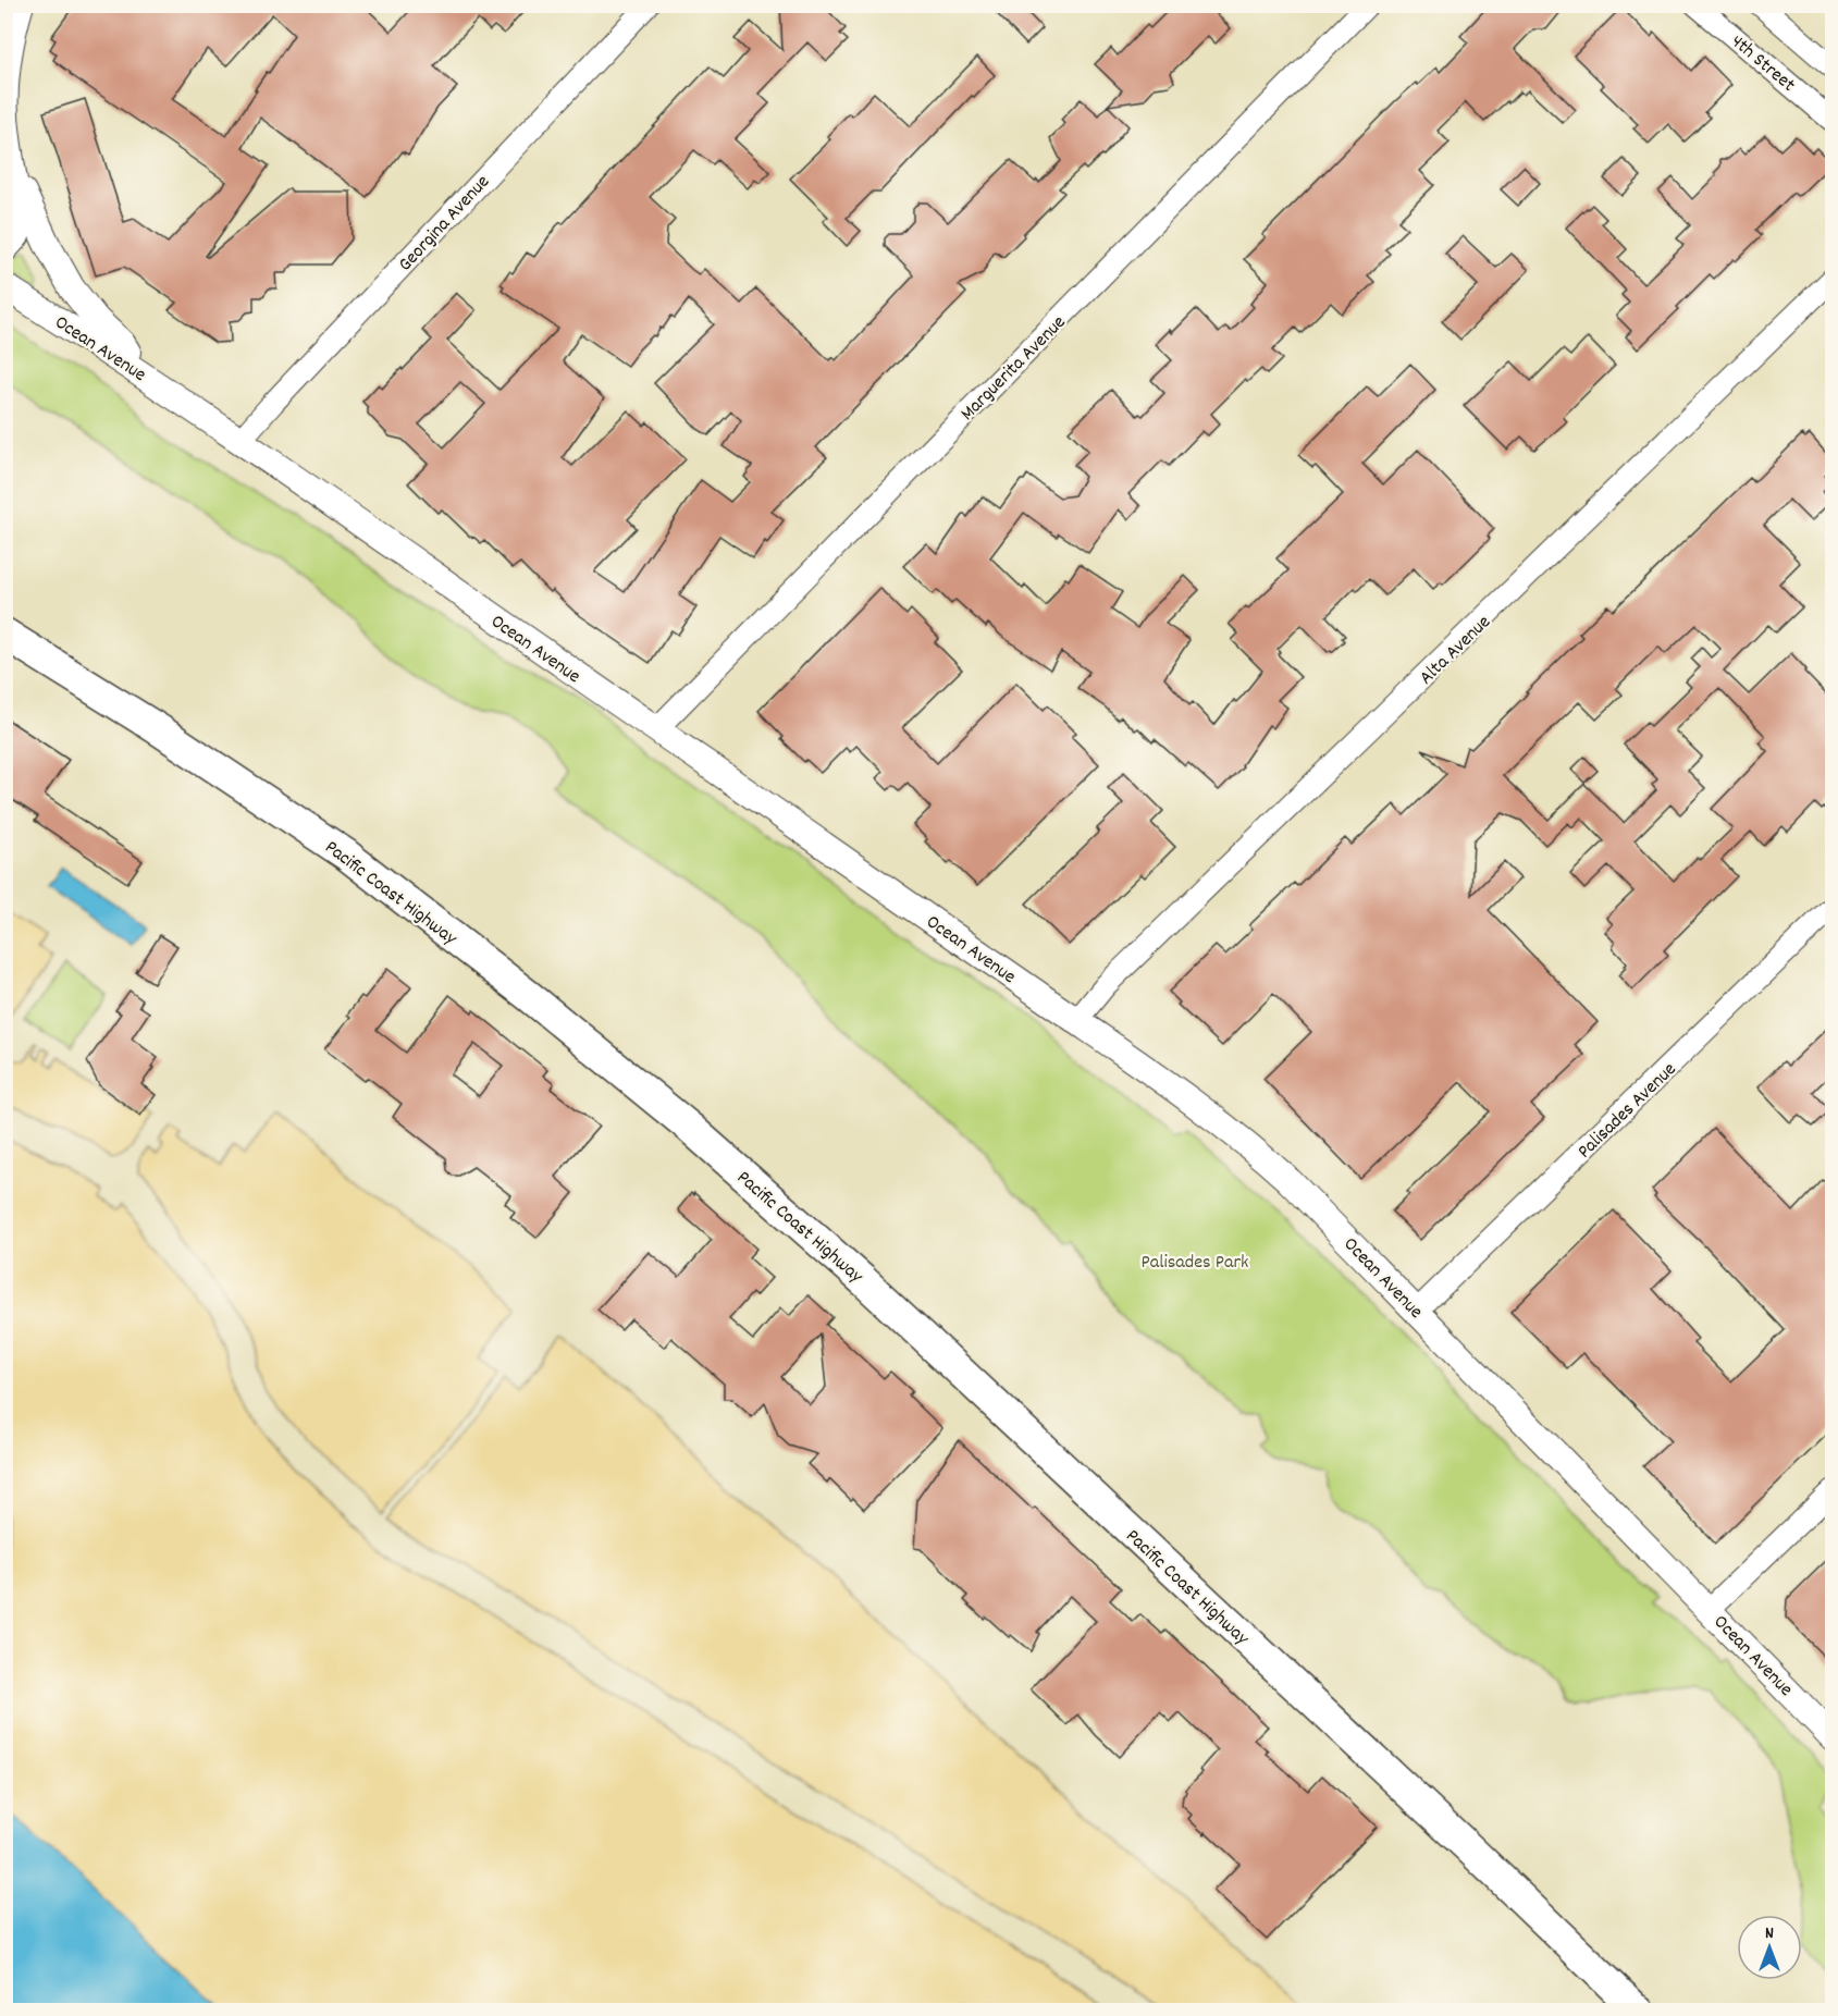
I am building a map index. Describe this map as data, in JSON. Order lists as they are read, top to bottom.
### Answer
{
  "streets": {
    "highway": ["Pacific Coast Highway"],
    "main road": ["Ocean Avenue"],
    "street": [
      "4th Street",
      "Georgina Avenue",
      "Marguerita Avenue",
      "Alta Avenue",
      "Palisades Avenue"
    ]
  },
  "crossings": [
    ["Georgina Avenue", "Ocean Avenue"],
    ["Ocean Avenue", "Marguerita Avenue"],
    ["Ocean Avenue", "Alta Avenue"],
    ["Ocean Avenue", "Palisades Avenue"]
  ],
  "parks": ["Palisades Park"],
  "north": "top"
}
